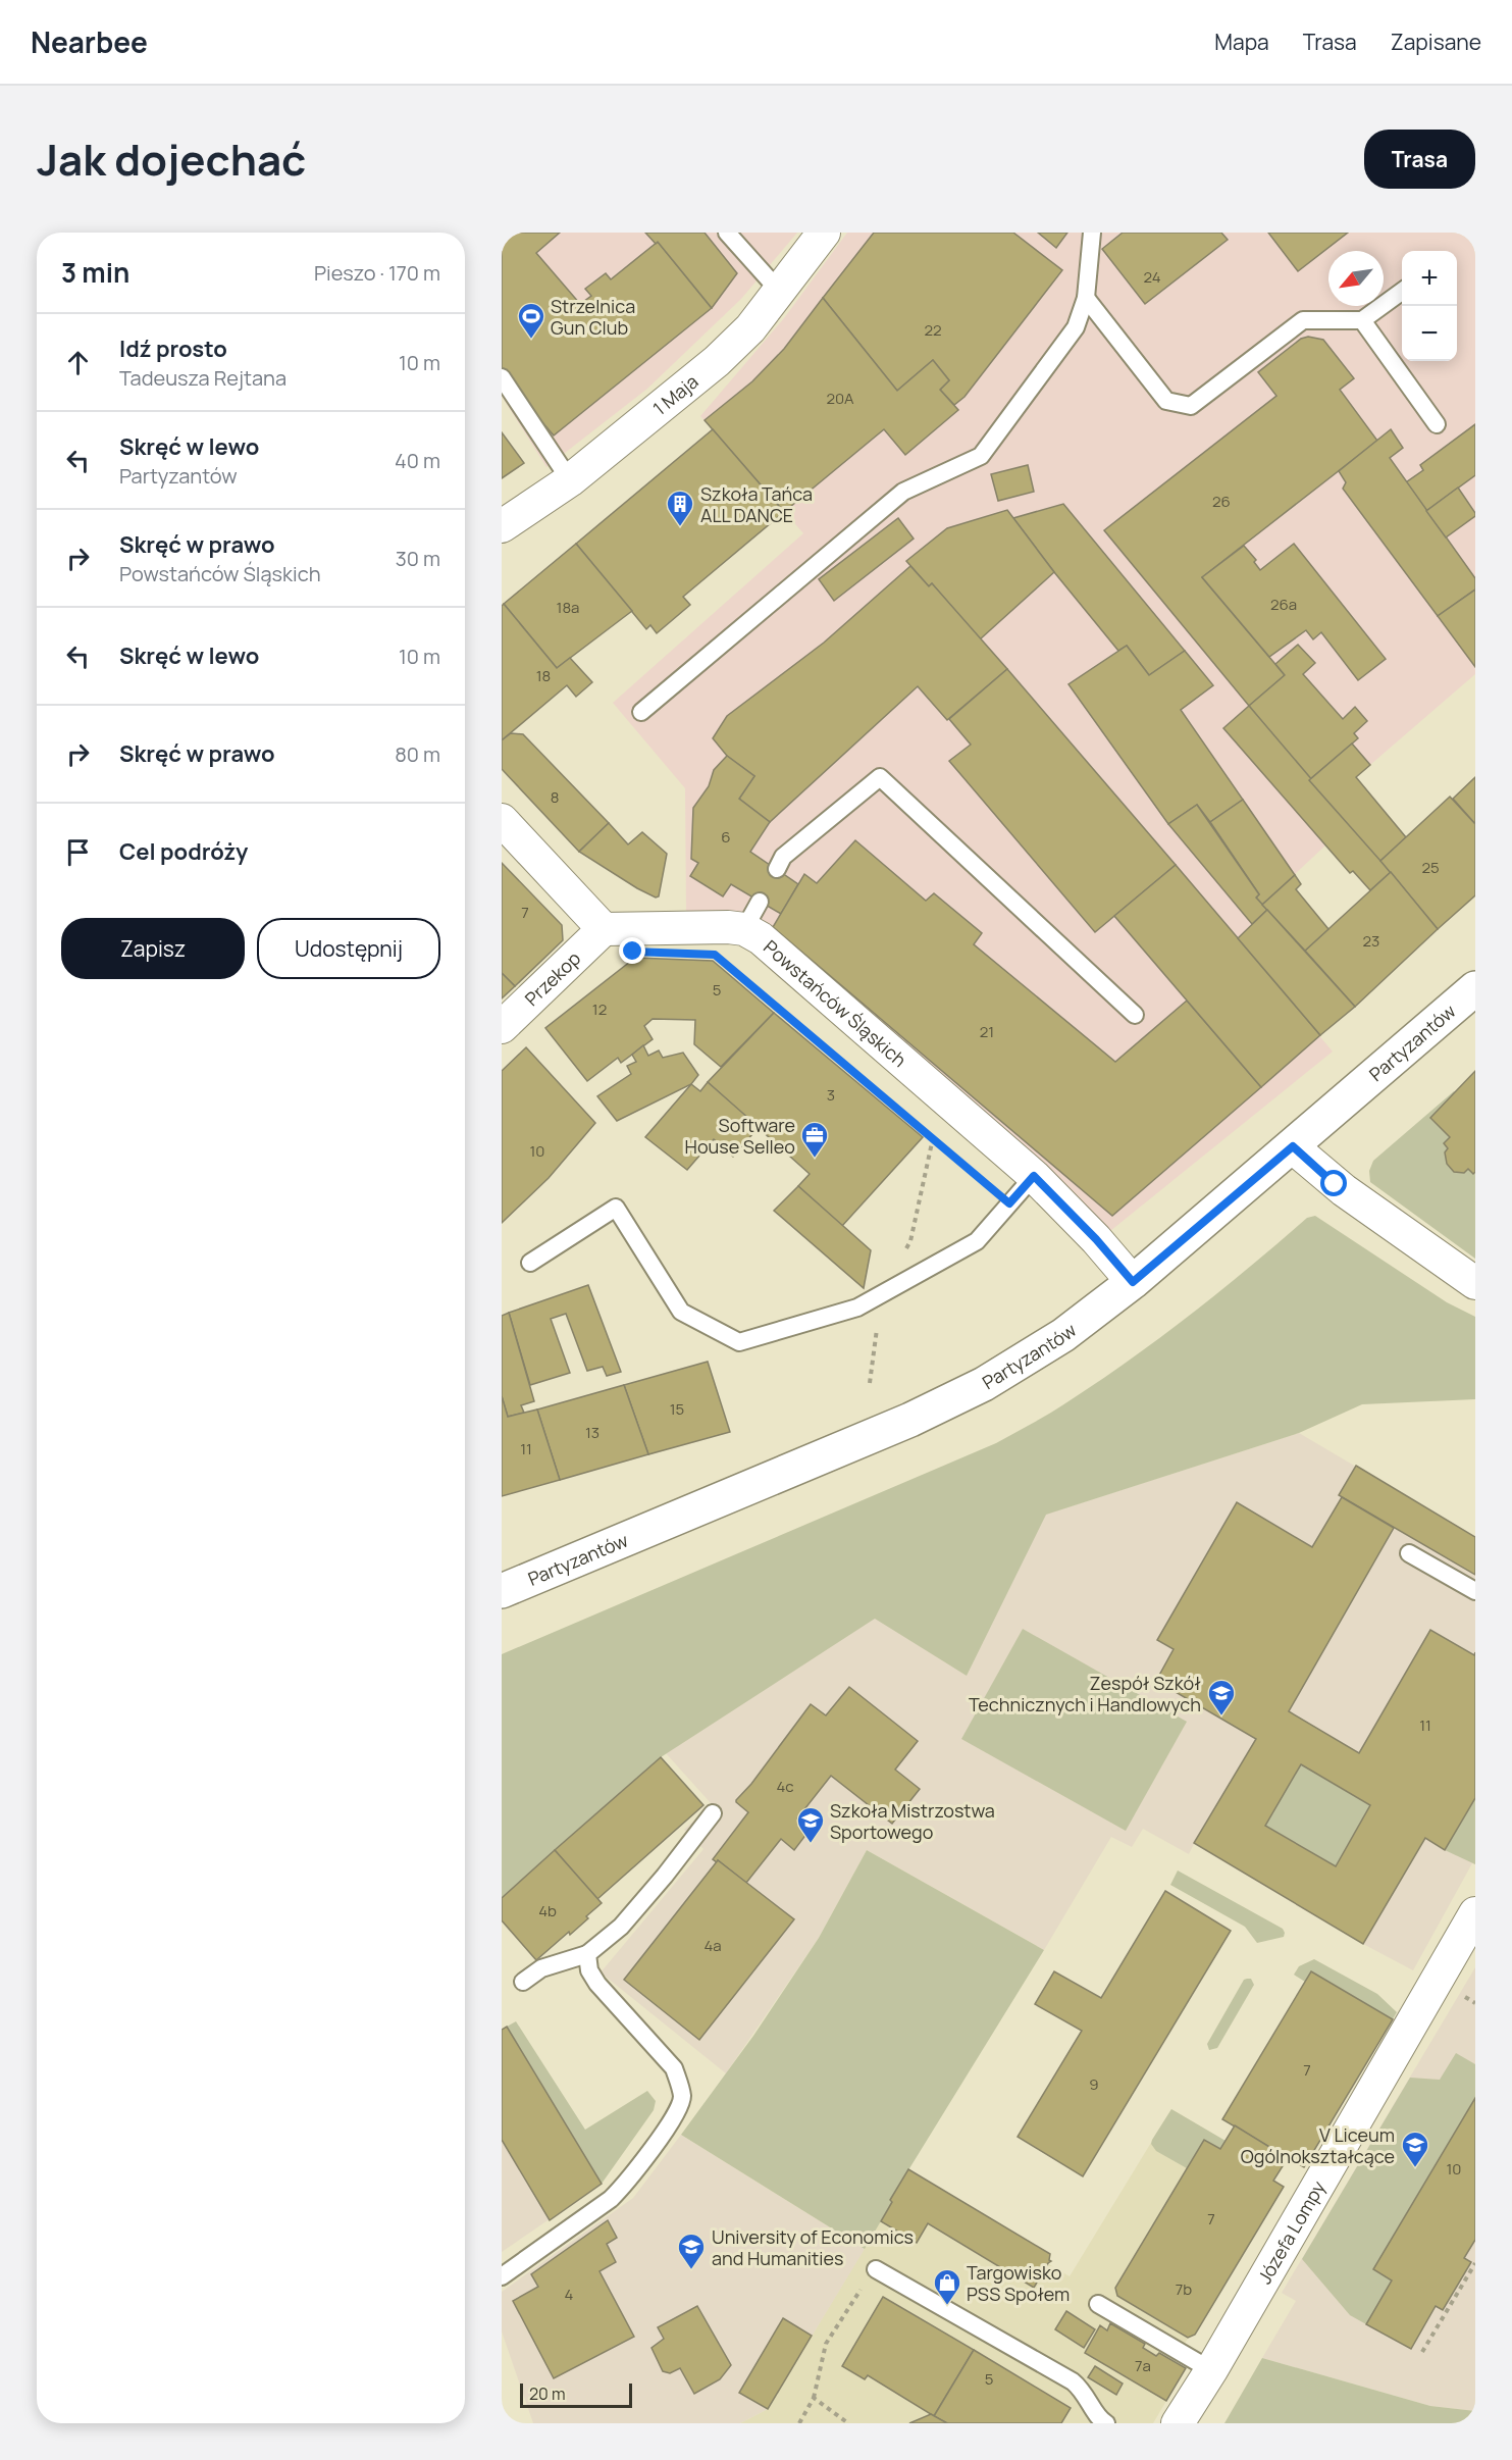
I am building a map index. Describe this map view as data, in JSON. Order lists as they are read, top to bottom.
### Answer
{
  "streets": {
    "main road": ["Partyzantów"],
    "street": [
      "1 Maja",
      "Przekop",
      "Powstańców Śląskich",
      "Józefa Lompy"
    ]
  },
  "crossings": [
    ["Przekop", "Powstańców Śląskich"],
    ["Powstańców Śląskich", "Partyzantów"]
  ],
  "places": {
    "sports": ["Strzelnica Gun Club"],
    "building": ["Szkoła Tańca ALL DANCE"],
    "office": ["Software House Selleo"],
    "school or university": [
      "Zespół Szkół Technicznych i Handlowych",
      "Szkoła Mistrzostwa Sportowego",
      "V Liceum Ogólnokształcące",
      "University of Economics and Humanities"
    ],
    "shop": ["Targowisko PSS Społem"]
  },
  "house_numbers": [
    "24",
    "22",
    "20A",
    "26",
    "26a",
    "18a",
    "18",
    "8",
    "6",
    "25",
    "7",
    "23",
    "5",
    "12",
    "21",
    "3",
    "10",
    "15",
    "13",
    "11",
    "11",
    "4c",
    "4b",
    "4a",
    "7",
    "9",
    "10",
    "7",
    "7b",
    "4",
    "7a",
    "5"
  ],
  "scale_bar": "20 m",
  "north": "bottom left",
  "page": {
    "header": "Nearbee",
    "nav": ["Mapa", "Trasa", "Zapisane"],
    "title": "Jak dojechać",
    "buttons": [
      "Trasa",
      ["Zapisz", "Udostępnij"]
    ],
    "heading": ["3 min", "Pieszo · 170 m"],
    "map_buttons": ["+", "−"],
    "list": [
      ["Idź prosto", "Tadeusza Rejtana", "10 m"],
      ["Skręć w lewo", "Partyzantów", "40 m"],
      ["Skręć w prawo", "Powstańców Śląskich", "30 m"],
      ["Skręć w lewo", "10 m"],
      ["Skręć w prawo", "80 m"],
      "Cel podróży"
    ],
    "scale": "20 m"
  }
}
